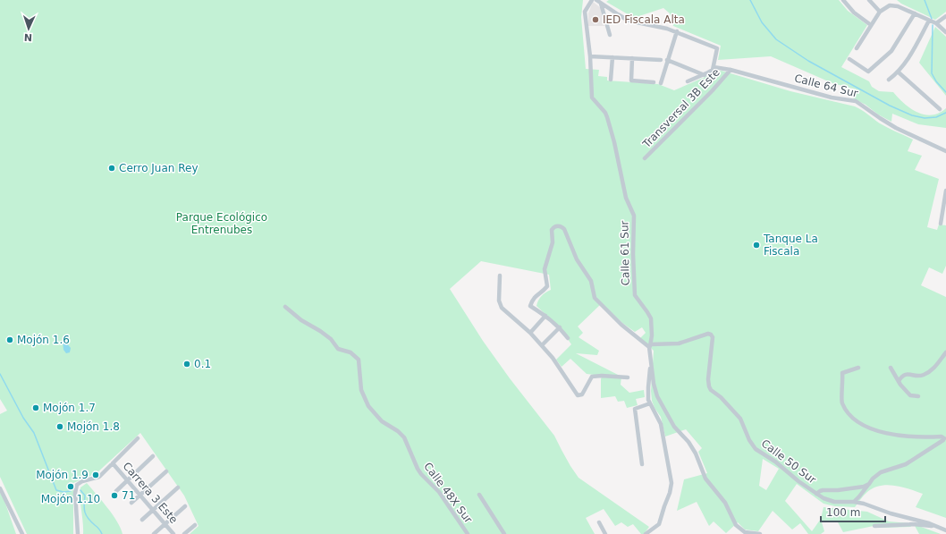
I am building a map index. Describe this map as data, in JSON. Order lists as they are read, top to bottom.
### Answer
{
  "streets": {
    "street": [
      "Calle 64 Sur",
      "Transversal 3B Este",
      "Calle 61 Sur",
      "Calle 50 Sur",
      "Carrera 3 Este",
      "Calle 48X Sur"
    ]
  },
  "crossings": [
    ["Calle 64 Sur", "Transversal 3B Este"],
    ["Calle 61 Sur", "Calle 50 Sur"]
  ],
  "parks": ["Parque Ecológico Entrenubes"],
  "places": [
    "IED Fiscala Alta",
    "Cerro Juan Rey",
    "Tanque La Fiscala",
    "Mojón 1.6",
    "0.1",
    "Mojón 1.7",
    "Mojón 1.8",
    "Mojón 1.9",
    "Mojón 1.10",
    "71"
  ],
  "scale_bar": "100 m",
  "north": "bottom"
}
